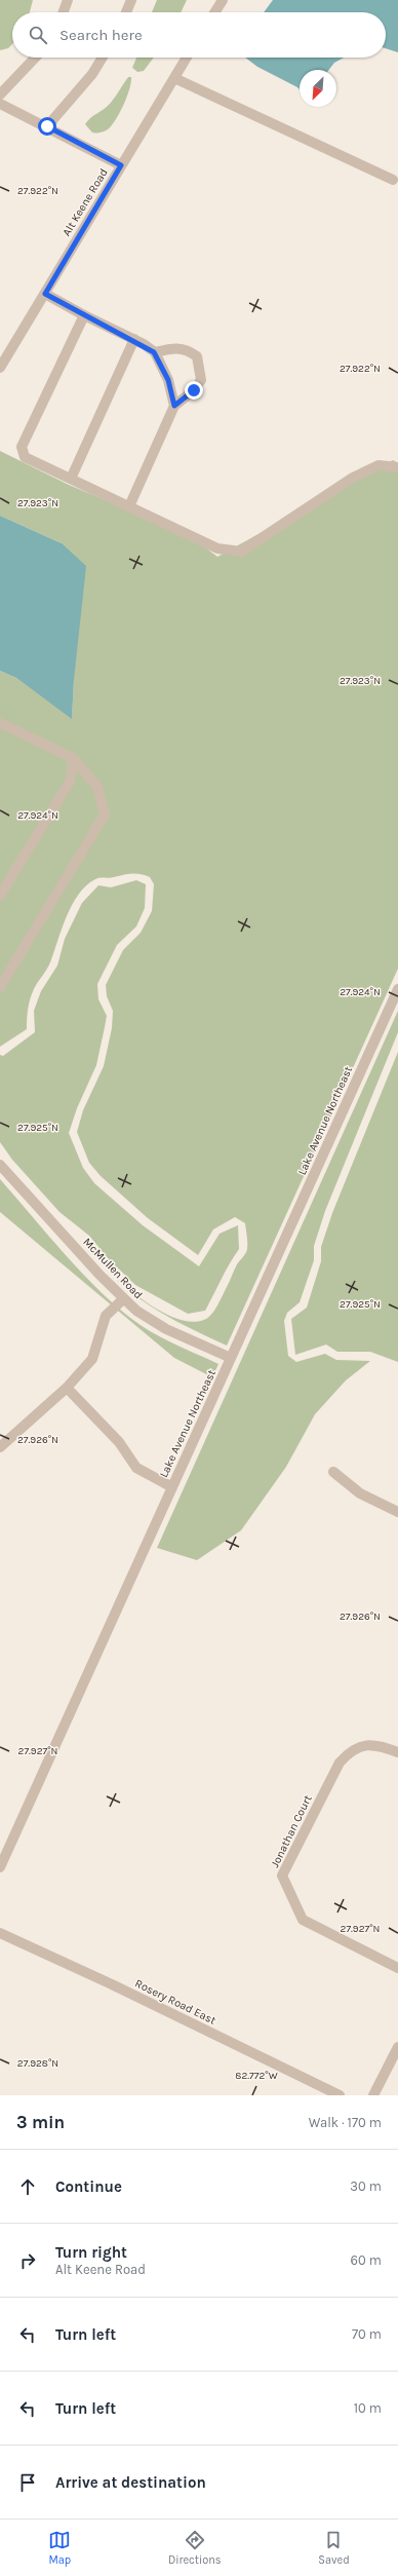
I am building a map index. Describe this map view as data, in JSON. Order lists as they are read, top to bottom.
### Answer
{
  "streets": {
    "street": [
      "Alt Keene Road",
      "Lake Avenue Northeast",
      "McMullen Road",
      "Jonathan Court",
      "Rosery Road East"
    ]
  },
  "crossings": [
    ["Lake Avenue Northeast", "McMullen Road"]
  ],
  "north": "bottom left",
  "page": {
    "search": "Search here",
    "heading": ["3 min", "Walk · 170 m"],
    "list": [
      ["Continue", "30 m"],
      ["Turn right", "Alt Keene Road", "60 m"],
      ["Turn left", "70 m"],
      ["Turn left", "10 m"],
      "Arrive at destination"
    ],
    "nav": ["Map", "Directions", "Saved"]
  },
  "coordinates": [
    "27.922°N",
    "27.923°N",
    "27.924°N",
    "27.925°N",
    "27.926°N",
    "27.927°N",
    "27.928°N",
    "82.772°W"
  ]
}
